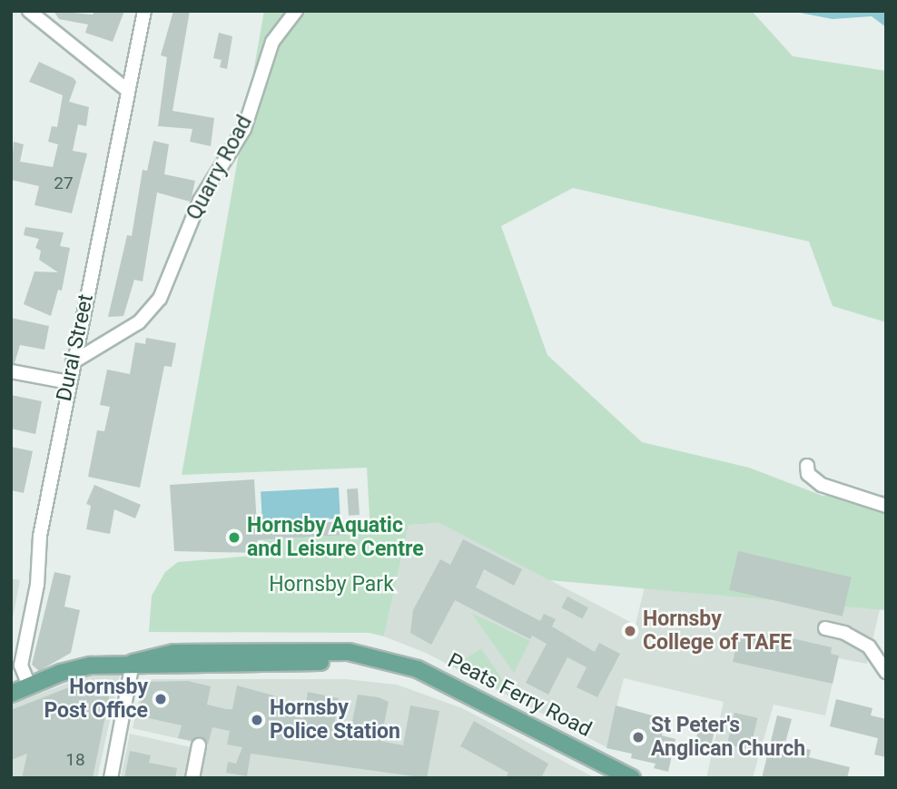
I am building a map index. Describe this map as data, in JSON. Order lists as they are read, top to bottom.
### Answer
{
  "streets": {
    "main road": ["Peats Ferry Road"],
    "street": ["Quarry Road", "Dural Street"]
  },
  "crossings": [
    ["Quarry Road", "Dural Street"],
    ["Dural Street", "Peats Ferry Road"]
  ],
  "parks": ["Hornsby Park"],
  "places": [
    "Hornsby Aquatic and Leisure Centre",
    "Hornsby College of TAFE",
    "Hornsby Post Office",
    "Hornsby Police Station",
    "St Peter's Anglican Church"
  ],
  "house_numbers": ["27", "18"]
}
